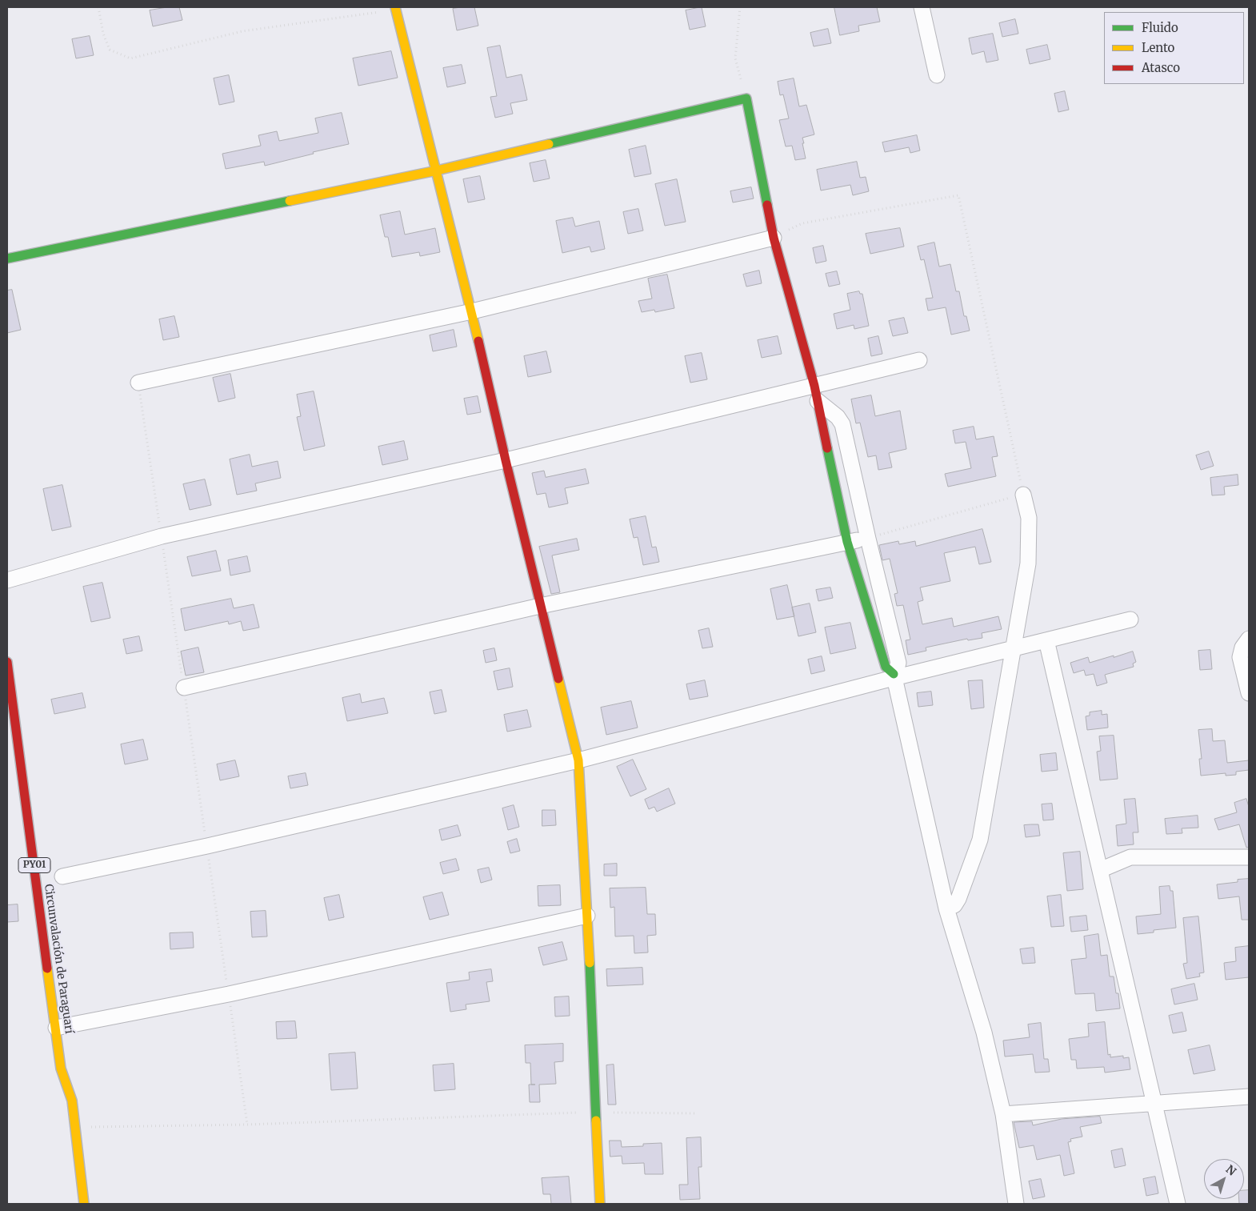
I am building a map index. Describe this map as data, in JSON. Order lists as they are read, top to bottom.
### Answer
{
  "streets": {
    "main road": ["PY01", "Circunvalación de Paraguarí"]
  },
  "legend": ["Fluido", "Lento", "Atasco"],
  "north": "top right"
}
